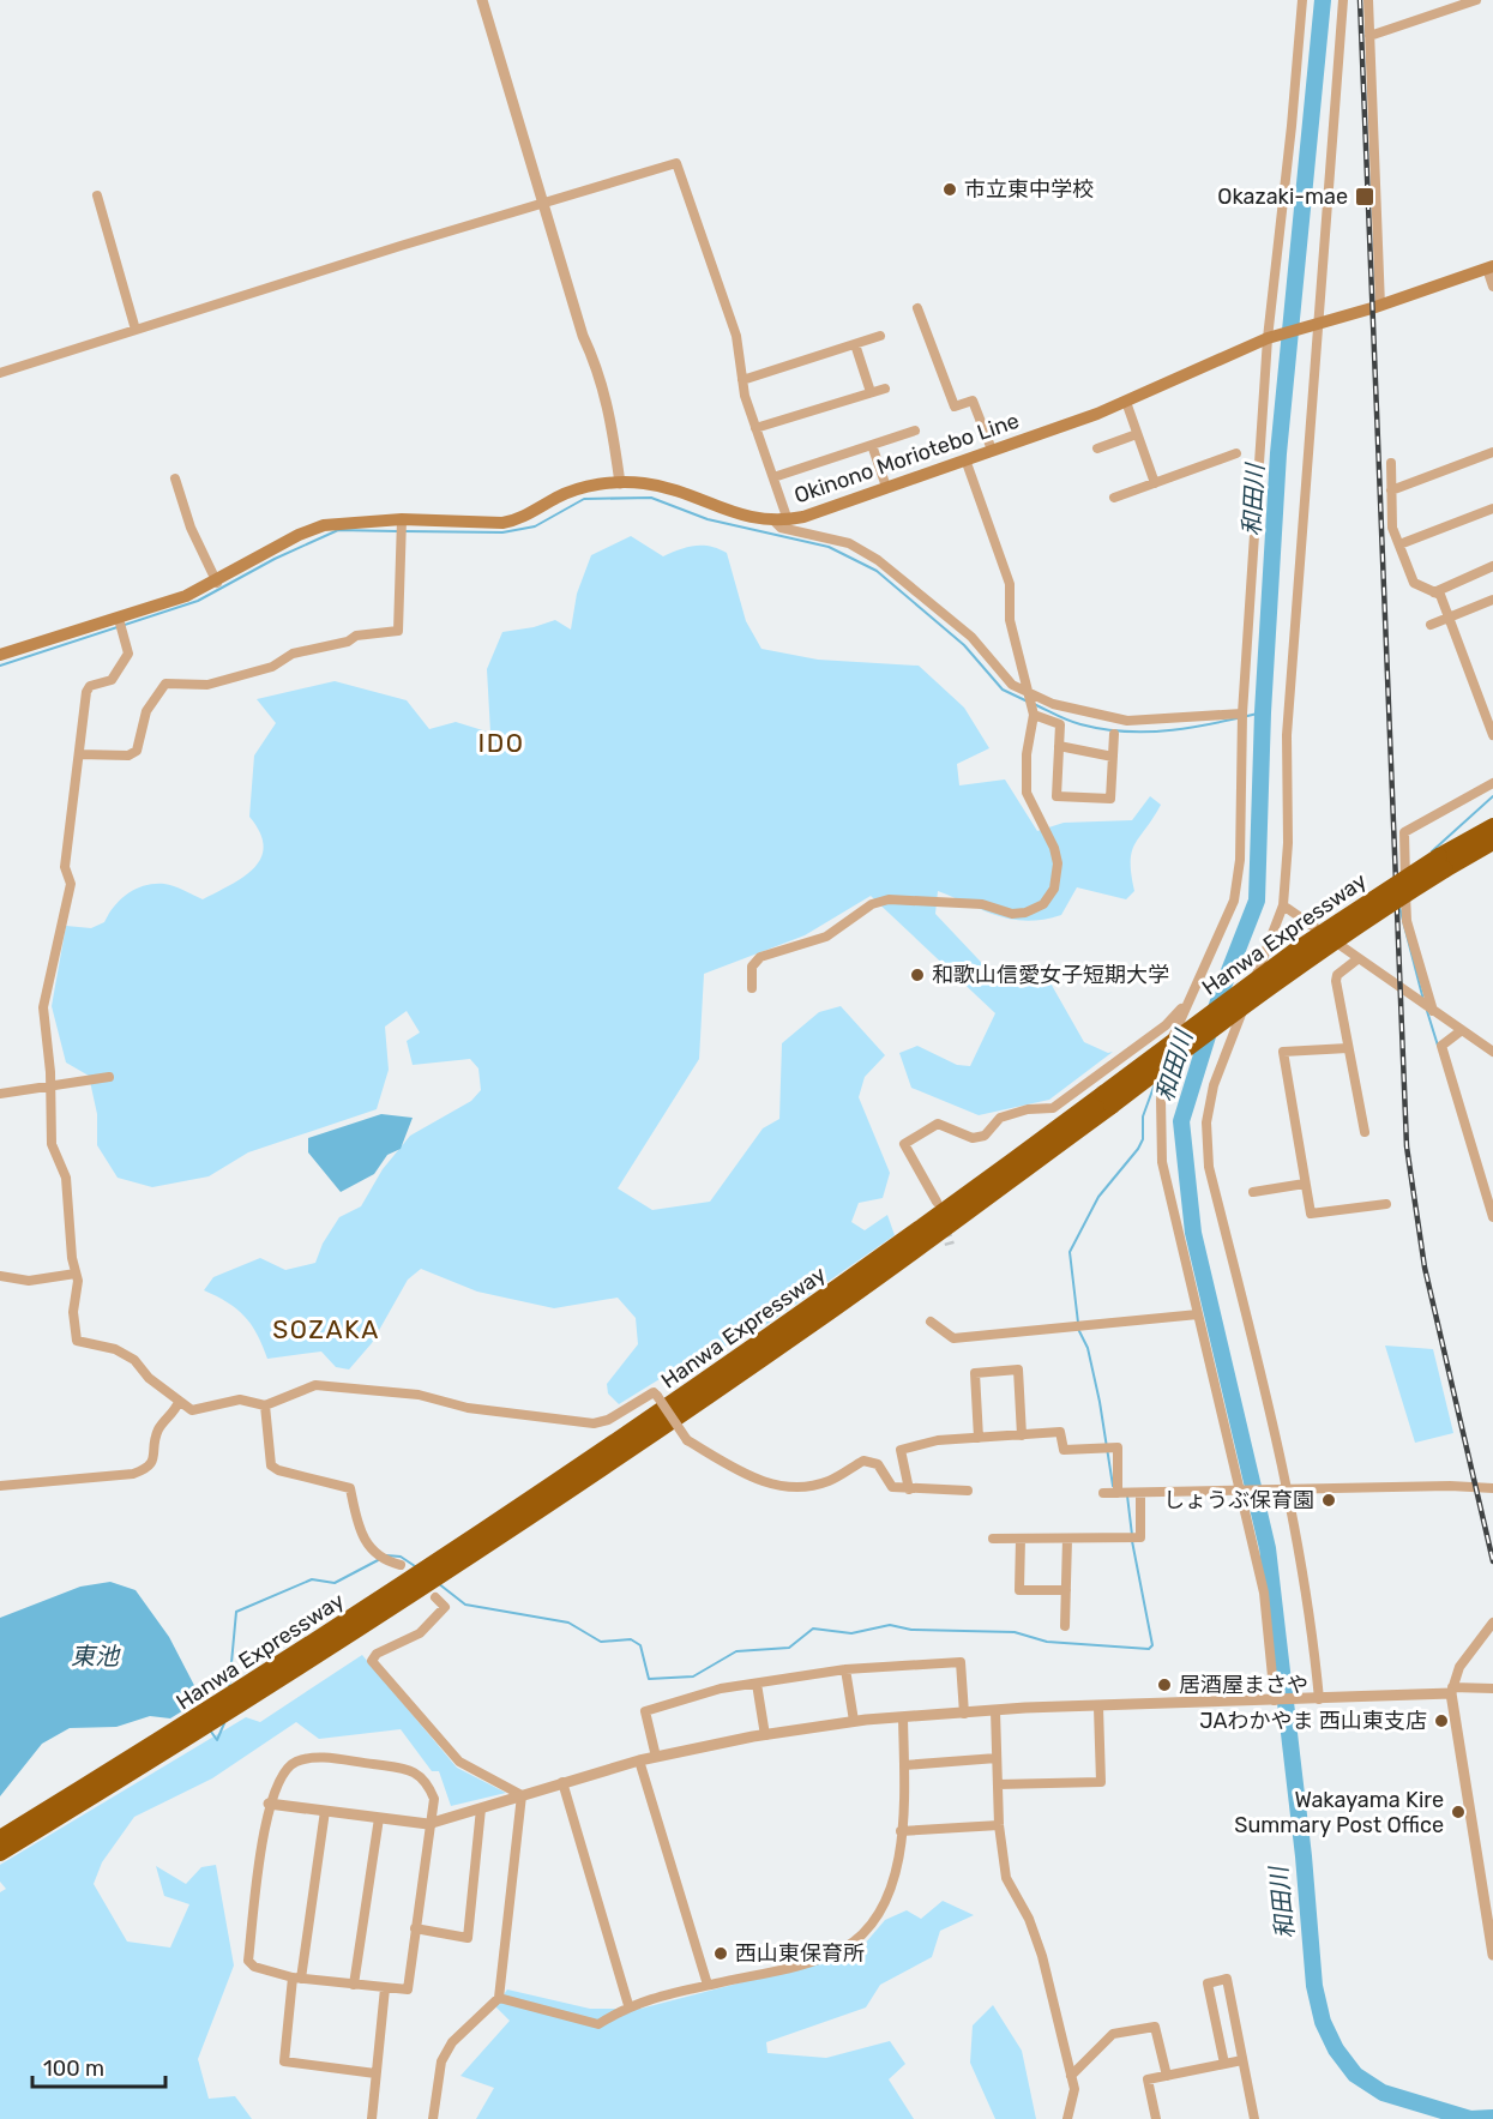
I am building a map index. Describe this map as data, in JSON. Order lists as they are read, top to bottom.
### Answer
{
  "streets": {
    "highway": ["Hanwa Expressway"],
    "main road": ["Okinono Moriotebo Line"]
  },
  "districts": ["IDO", "SOZAKA"],
  "water": ["和田川", "東池"],
  "places": {
    "other": [
      "市立東中学校",
      "和歌山信愛女子短期大学",
      "しょうぶ保育園",
      "居酒屋まさや",
      "JAわかやま 西山東支店",
      "Wakayama Kire Summary Post Office",
      "西山東保育所"
    ],
    "transit": ["Okazaki-mae"]
  },
  "scale_bar": "100 m"
}
